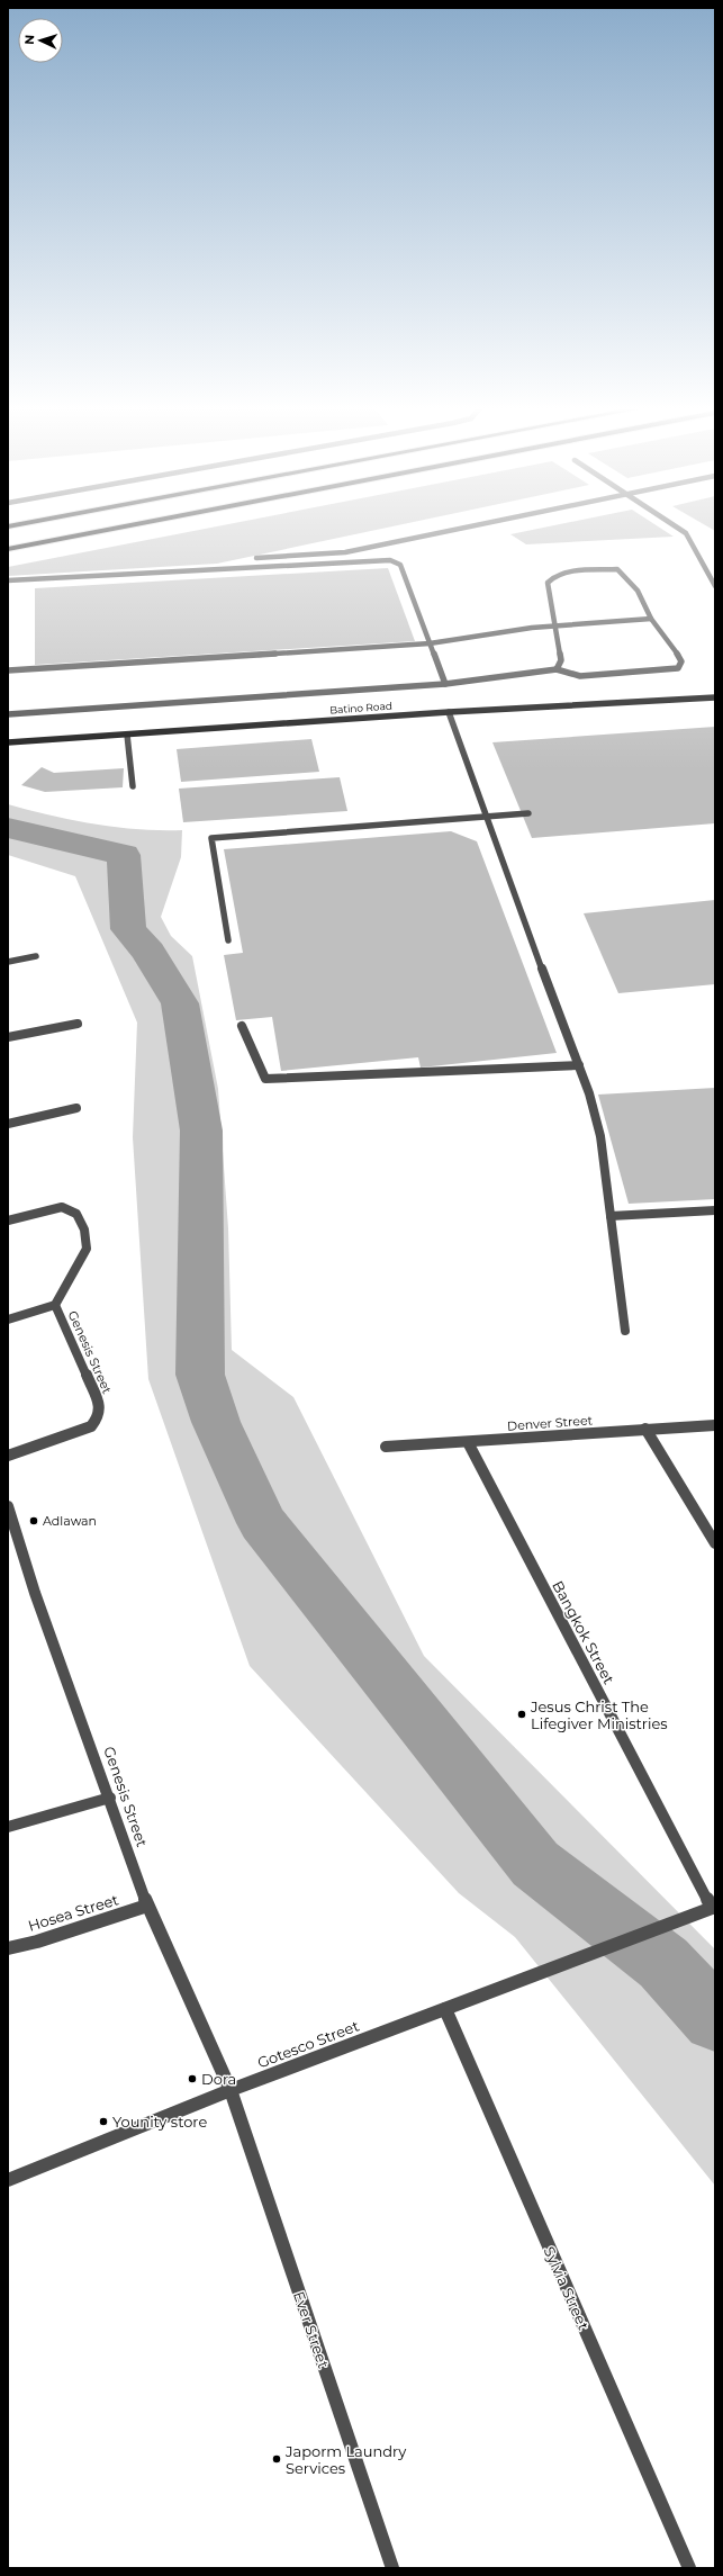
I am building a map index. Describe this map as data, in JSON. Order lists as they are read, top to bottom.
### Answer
{
  "streets": {
    "main road": ["Batino Road"],
    "street": [
      "Genesis Street",
      "Denver Street",
      "Bangkok Street",
      "Hosea Street",
      "Gotesco Street",
      "Sylvia Street",
      "Ever Street"
    ]
  },
  "crossings": [
    ["Genesis Street", "Hosea Street"],
    ["Genesis Street", "Gotesco Street"],
    ["Genesis Street", "Ever Street"],
    ["Denver Street", "Bangkok Street"],
    ["Bangkok Street", "Gotesco Street"],
    ["Gotesco Street", "Sylvia Street"],
    ["Gotesco Street", "Ever Street"]
  ],
  "places": [
    "Adlawan",
    "Jesus Christ The Lifegiver Ministries",
    "Dora",
    "Younity store",
    "Japorm Laundry Services"
  ],
  "north": "left"
}
